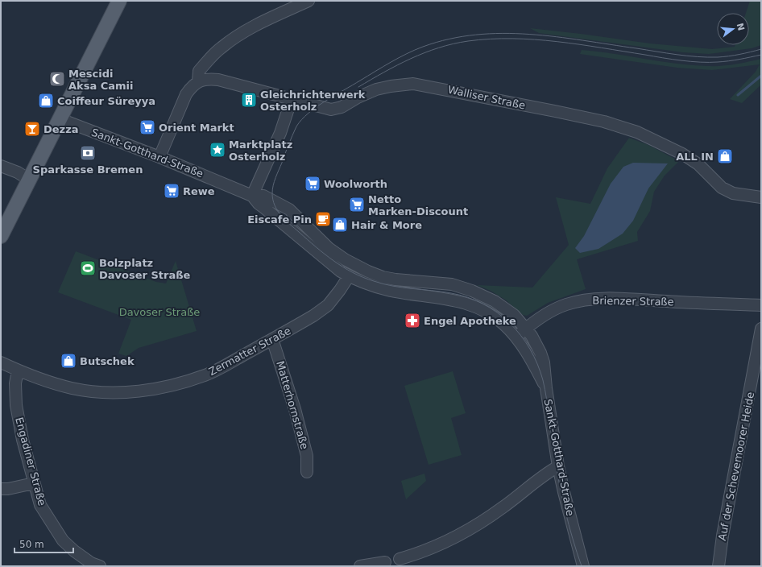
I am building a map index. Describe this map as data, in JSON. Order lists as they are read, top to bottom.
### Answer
{
  "streets": {
    "street": [
      "Walliser Straße",
      "Sankt-Gotthard-Straße",
      "Brienzer Straße",
      "Zermatter Straße",
      "Matterhornstraße",
      "Engadiner Straße",
      "Auf der Schevemoorer Heide"
    ]
  },
  "crossings": [
    ["Sankt-Gotthard-Straße", "Brienzer Straße"],
    ["Sankt-Gotthard-Straße", "Zermatter Straße"],
    ["Zermatter Straße", "Matterhornstraße"],
    ["Zermatter Straße", "Engadiner Straße"]
  ],
  "parks": ["Davoser Straße"],
  "places": {
    "mosque": ["Mescidi Aksa Camii"],
    "building": ["Gleichrichterwerk Osterholz"],
    "shop": [
      "Coiffeur Süreyya",
      "ALL IN",
      "Hair & More",
      "Butschek"
    ],
    "supermarket": [
      "Orient Markt",
      "Woolworth",
      "Rewe",
      "Netto Marken-Discount"
    ],
    "bar": ["Dezza"],
    "place": ["Marktplatz Osterholz"],
    "bank": ["Sparkasse Bremen"],
    "cafe": ["Eiscafe Pin"],
    "sports": ["Bolzplatz Davoser Straße"],
    "pharmacy": ["Engel Apotheke"]
  },
  "scale_bar": "50 m",
  "north": "right"
}
